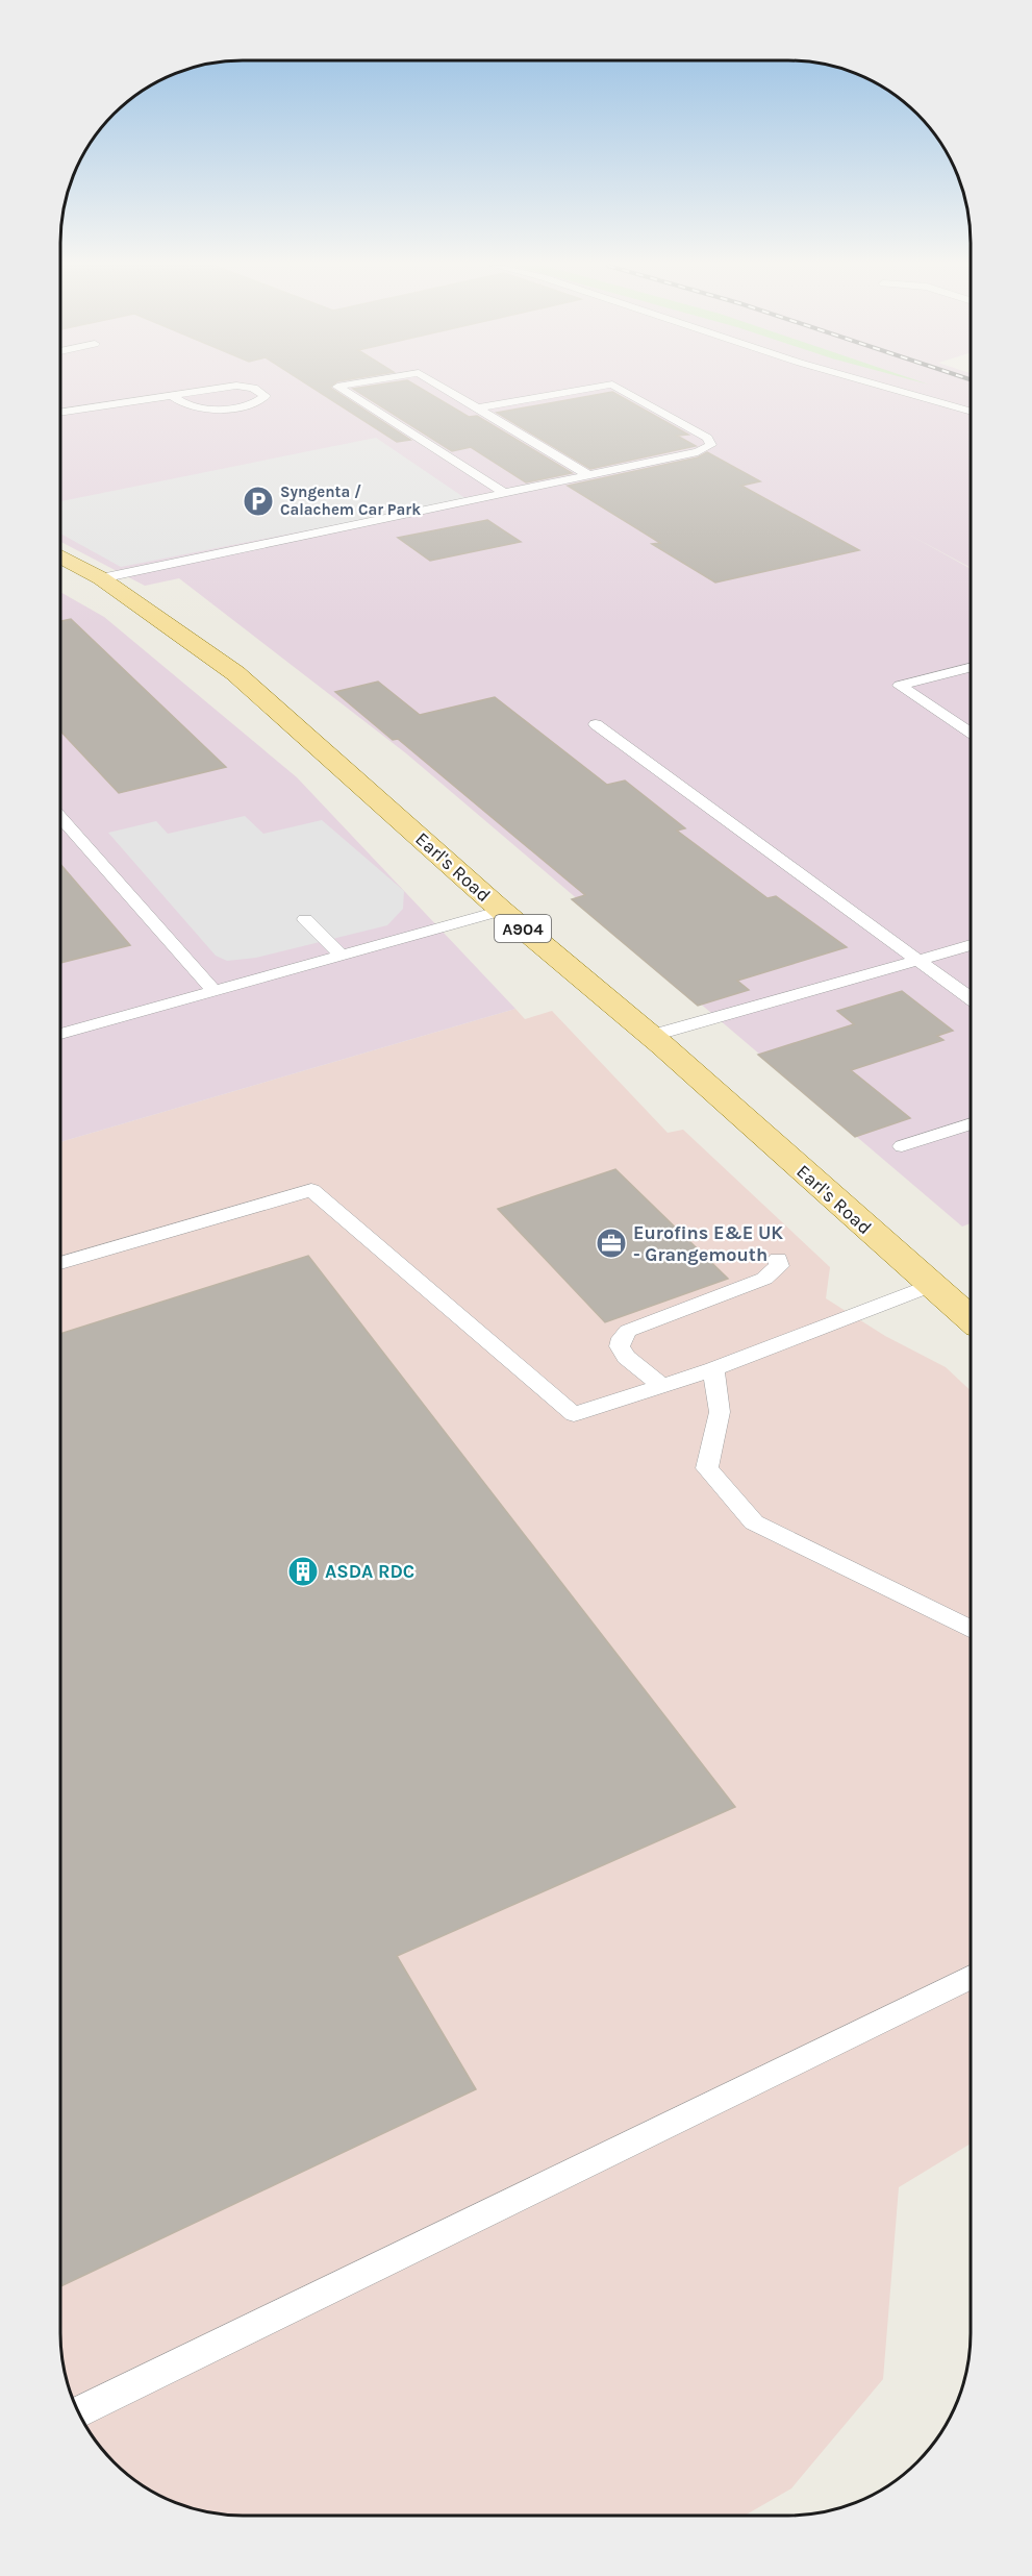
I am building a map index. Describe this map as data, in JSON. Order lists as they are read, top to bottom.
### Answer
{
  "streets": {
    "main road": ["Earl's Road", "A904"]
  },
  "places": {
    "parking": ["Syngenta / Calachem Car Park"],
    "office": ["Eurofins E&E UK - Grangemouth"],
    "building": ["ASDA RDC"]
  }
}
